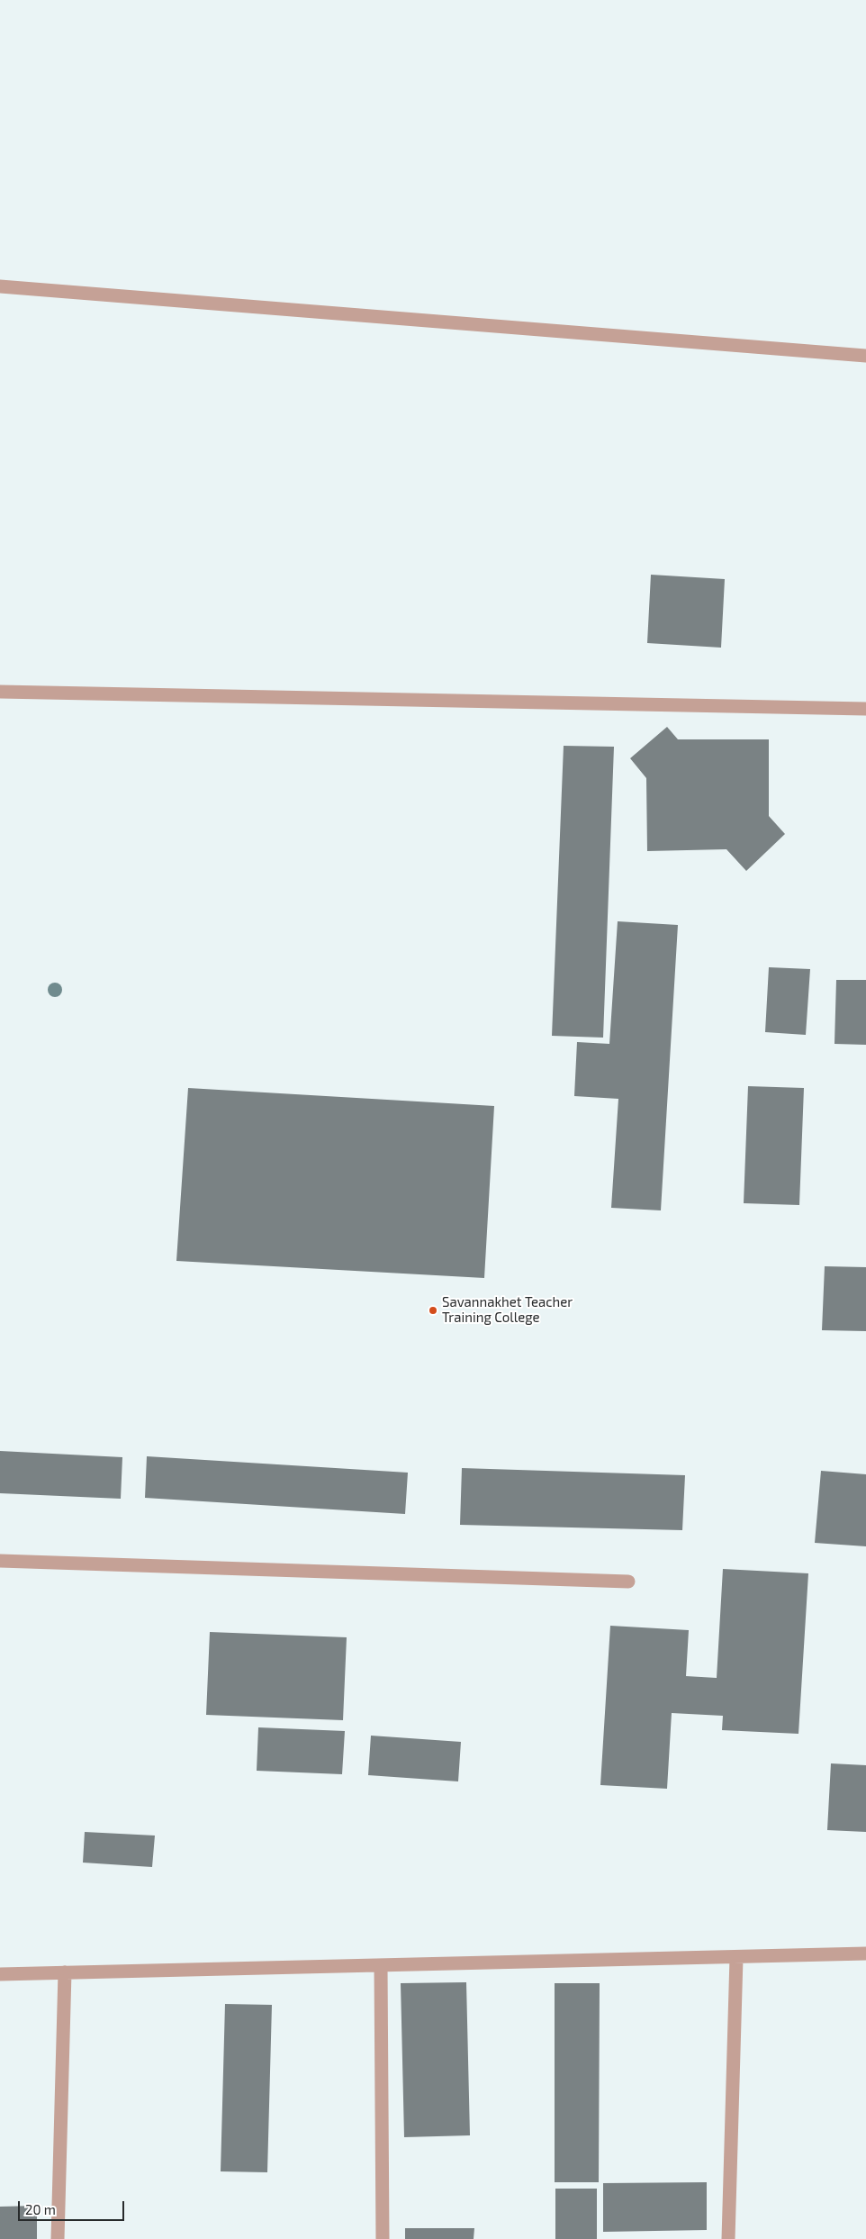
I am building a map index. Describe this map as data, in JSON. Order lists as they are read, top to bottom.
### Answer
{
  "places": ["Savannakhet Teacher Training College"],
  "scale_bar": "20 m"
}
